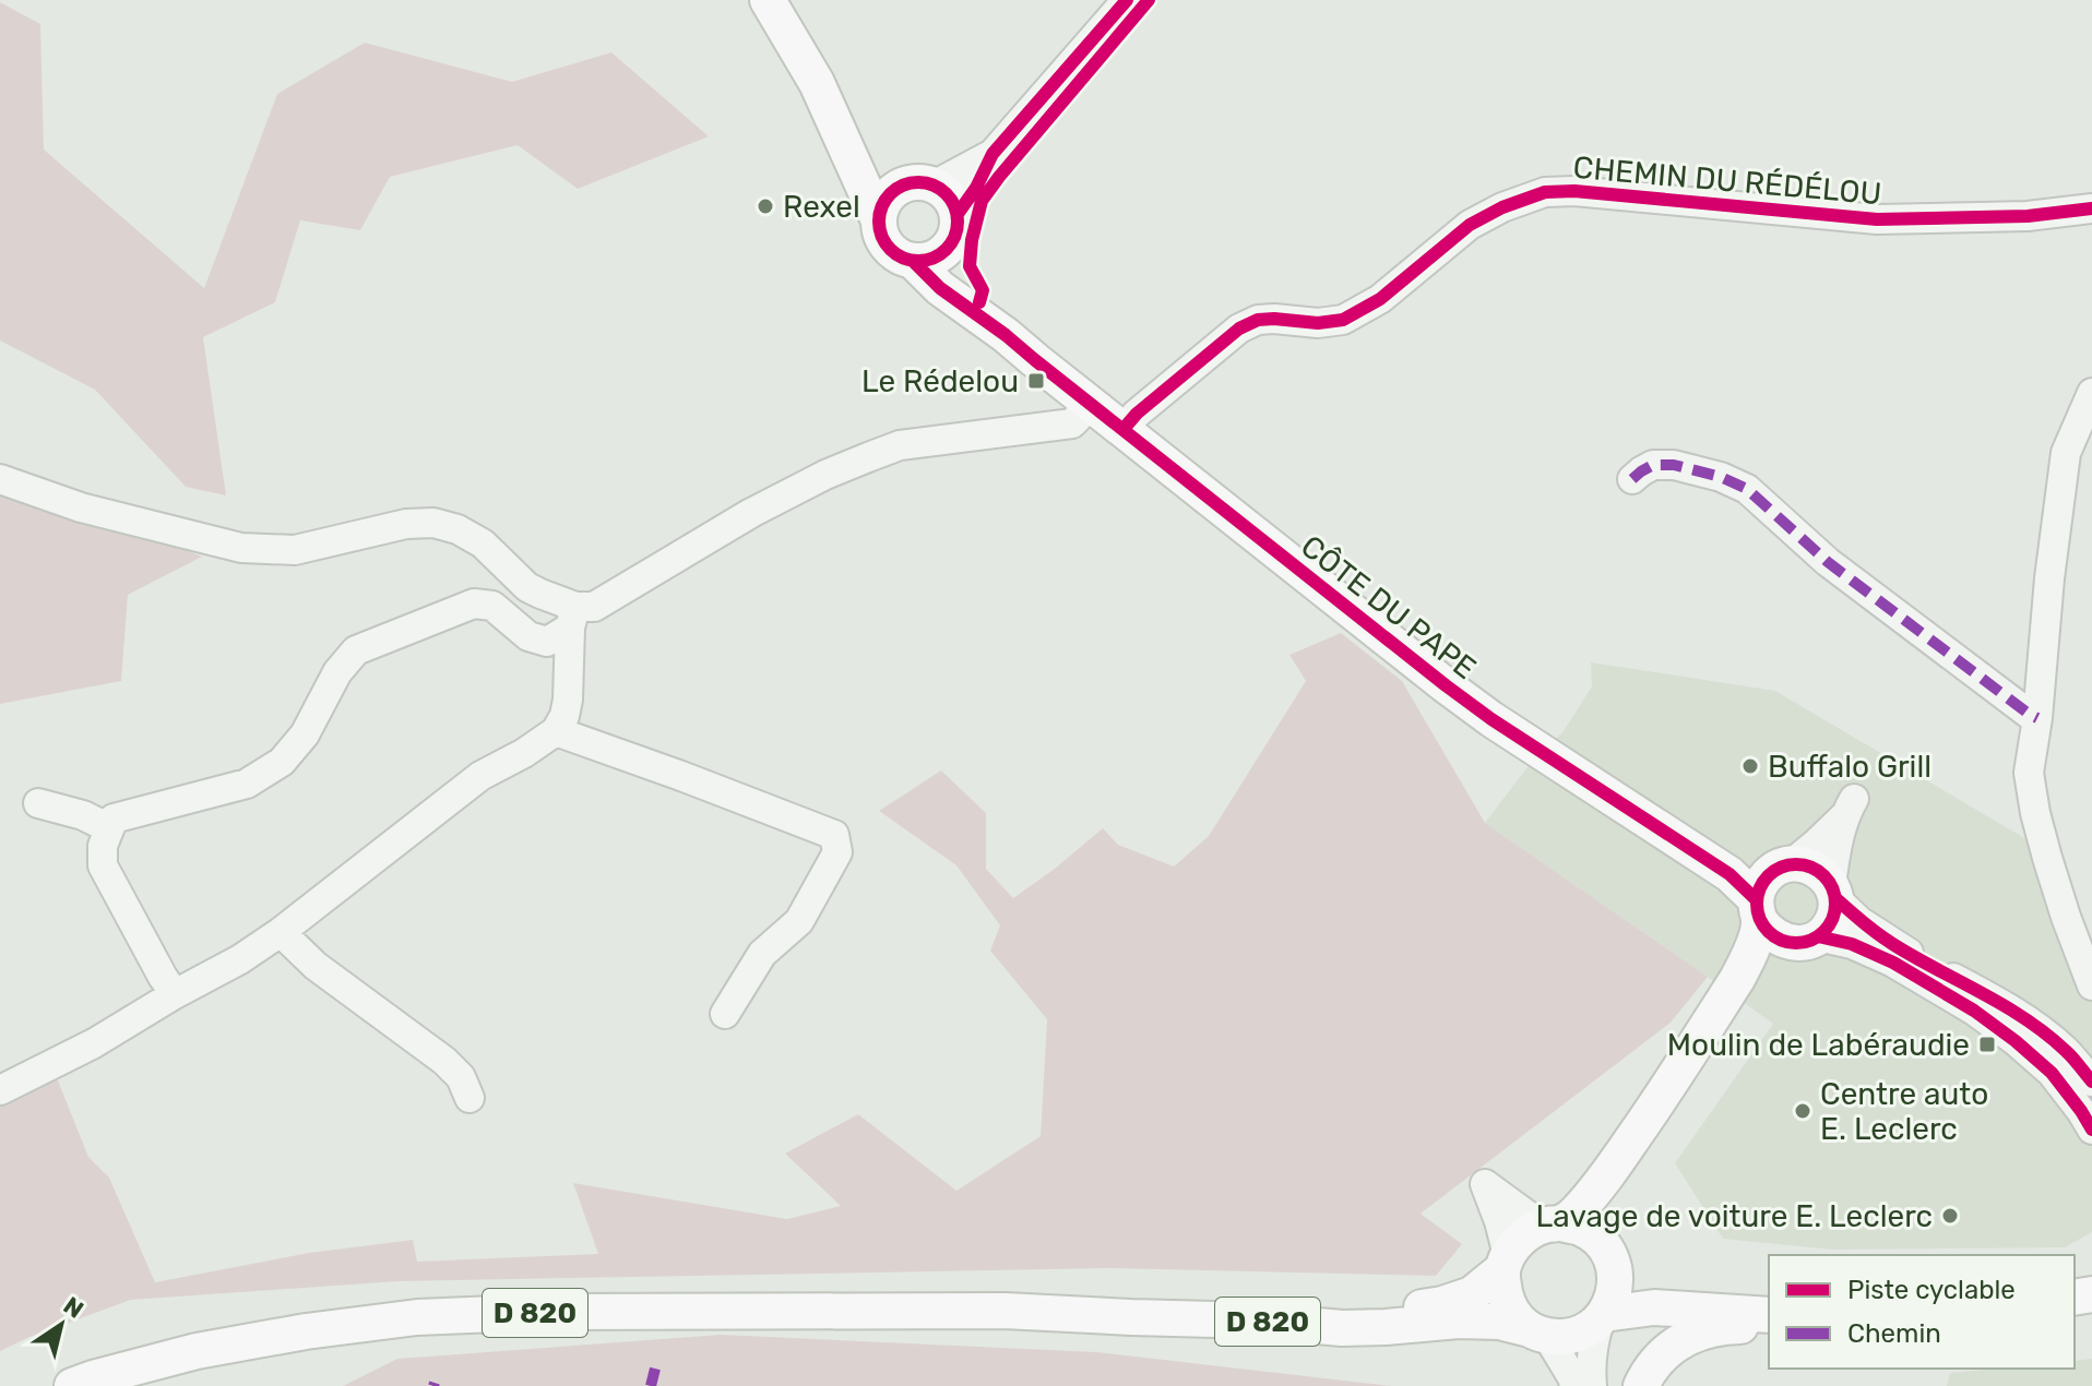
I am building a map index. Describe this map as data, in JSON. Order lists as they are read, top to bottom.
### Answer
{
  "streets": {
    "main road": ["CÔTE DU PAPE", "D 820"],
    "street": ["CHEMIN DU RÉDÉLOU"]
  },
  "crossings": [
    ["CHEMIN DU RÉDÉLOU", "CÔTE DU PAPE"]
  ],
  "places": {
    "other": [
      "Rexel",
      "Buffalo Grill",
      "Centre auto E. Leclerc",
      "Lavage de voiture E. Leclerc"
    ],
    "transit": ["Le Rédelou", "Moulin de Labéraudie"]
  },
  "legend": ["Piste cyclable", "Chemin"],
  "north": "top right"
}
